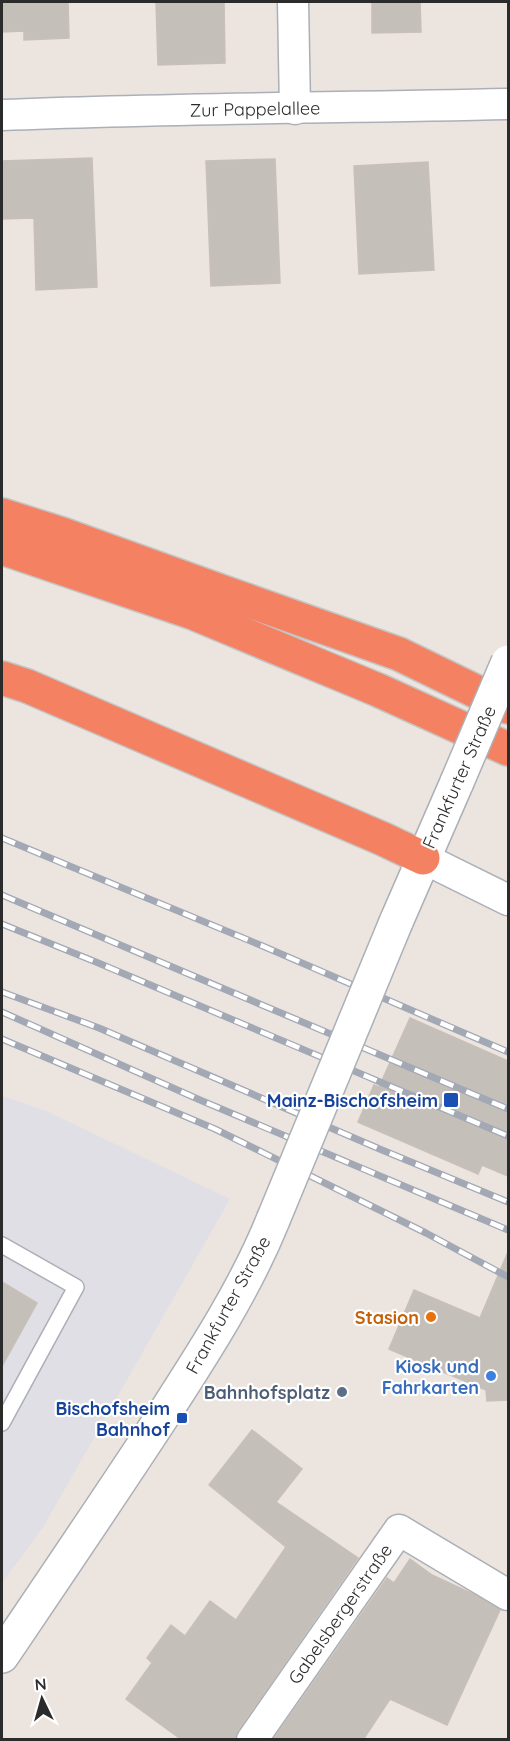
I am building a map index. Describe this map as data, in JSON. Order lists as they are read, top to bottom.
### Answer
{
  "streets": {
    "street": ["Zur Pappelallee", "Frankfurter Straße", "Gabelsbergerstraße"]
  },
  "places": {
    "transit": ["Mainz-Bischofsheim", "Bischofsheim Bahnhof"],
    "other": ["Stasion", "Kiosk und Fahrkarten", "Bahnhofsplatz"]
  },
  "north": "top"
}
